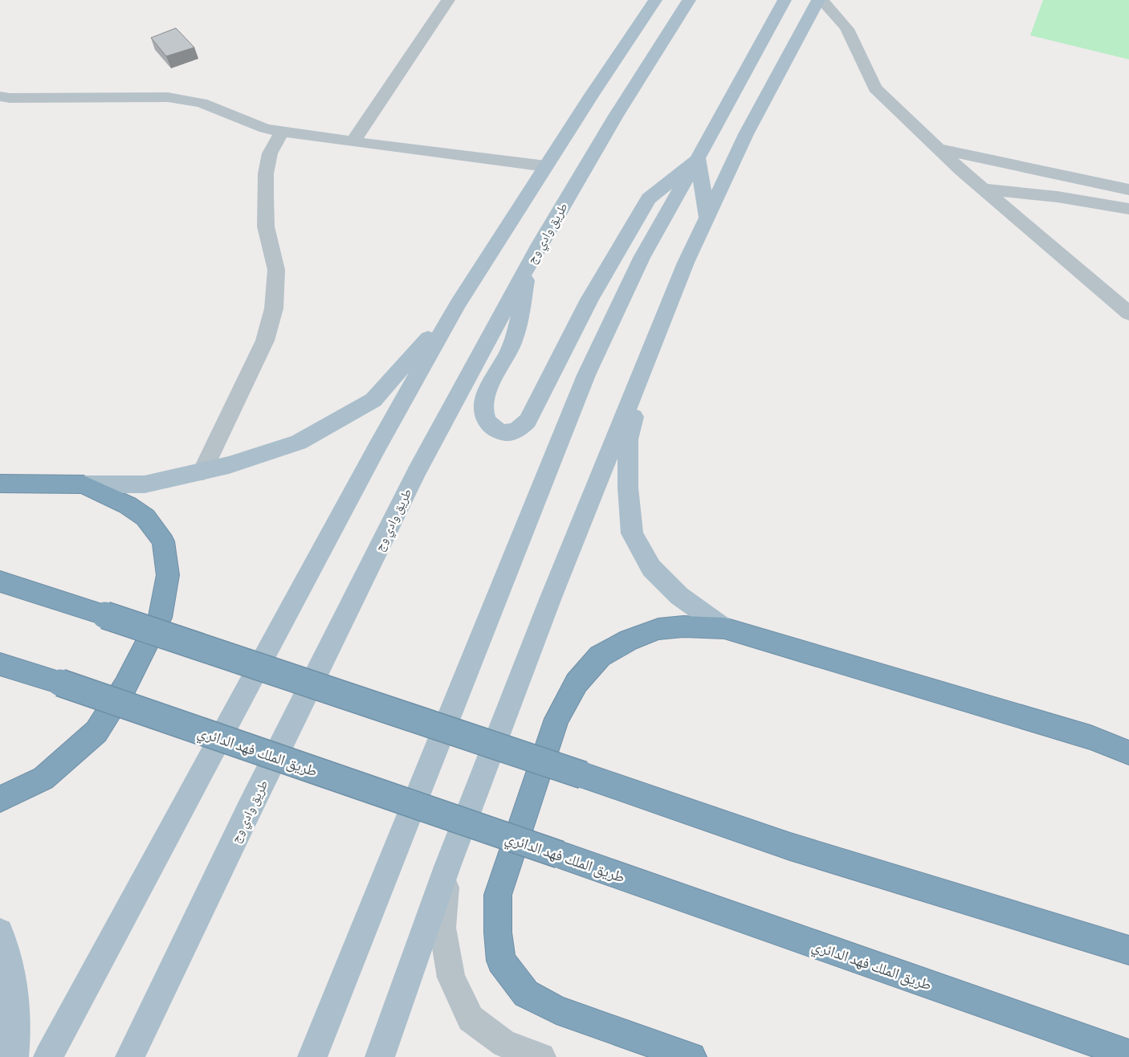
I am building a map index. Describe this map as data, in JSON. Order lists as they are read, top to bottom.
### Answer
{
  "streets": {
    "highway": ["طريق الملك فهد الدائري"],
    "main road": ["طريق وادي وج"]
  }
}
